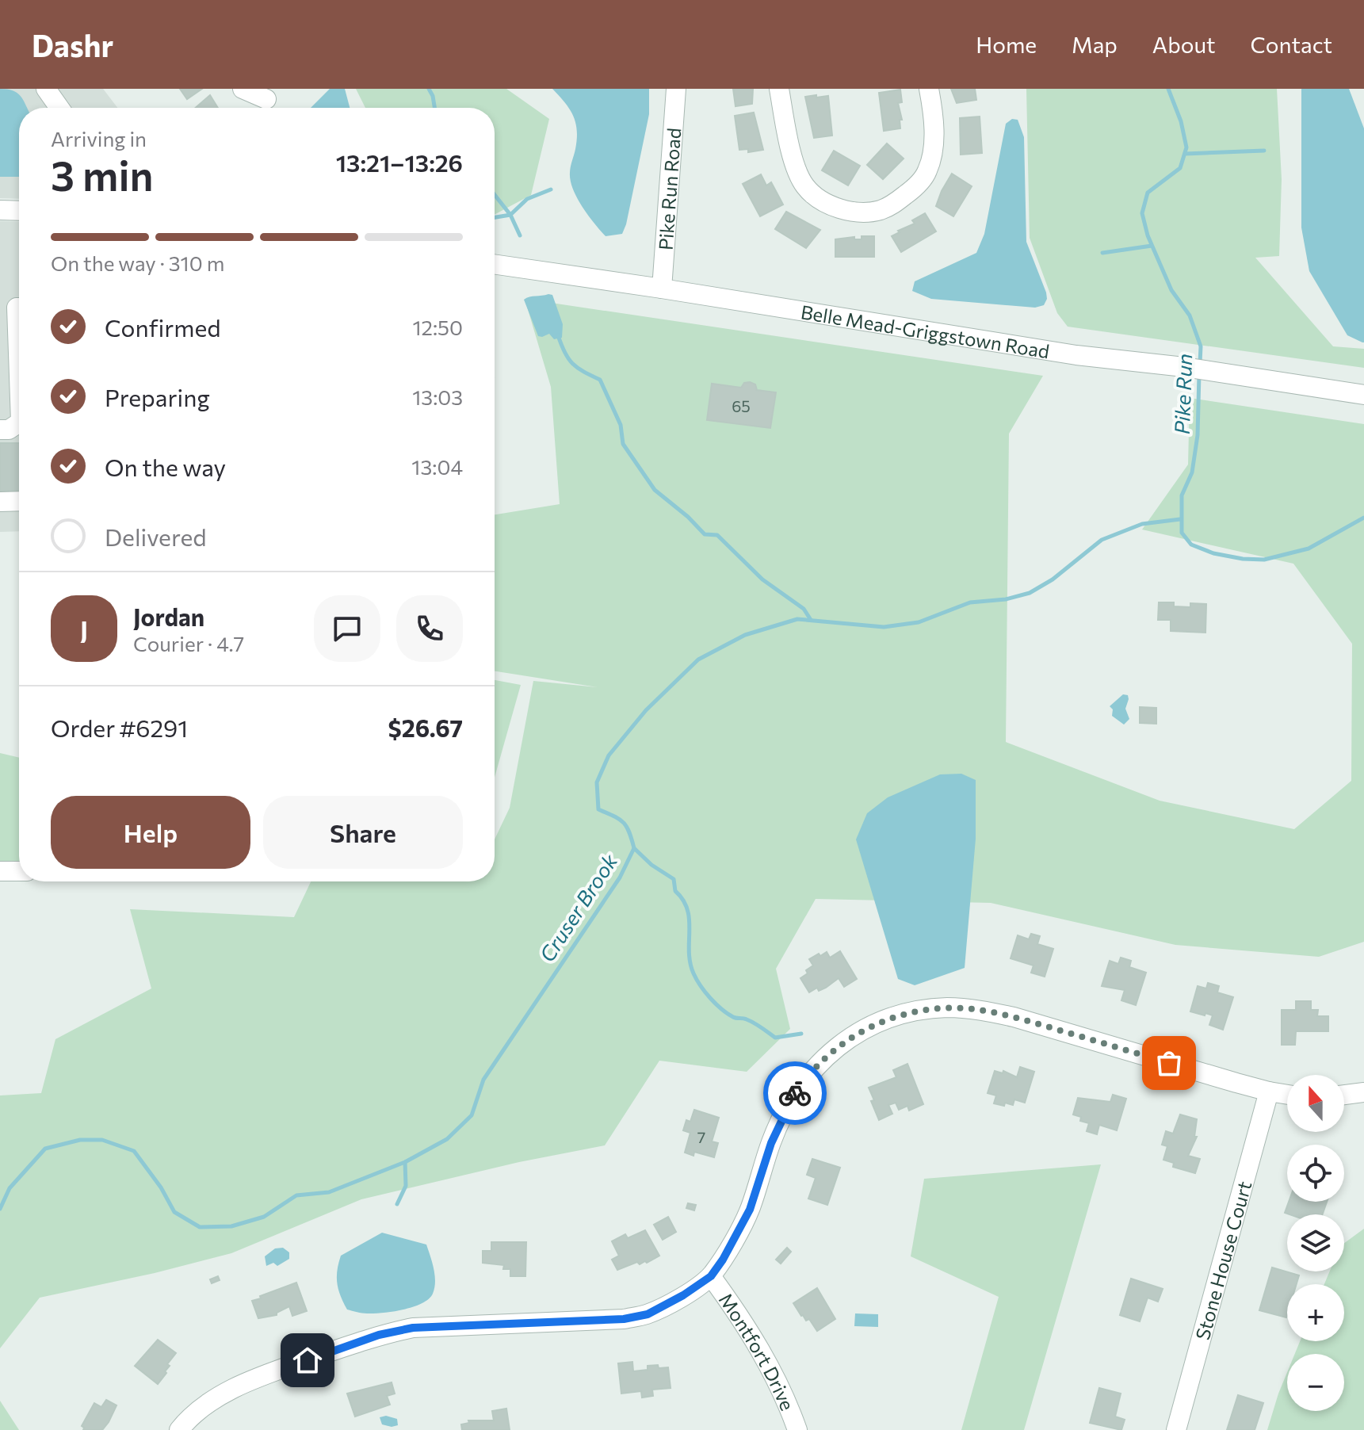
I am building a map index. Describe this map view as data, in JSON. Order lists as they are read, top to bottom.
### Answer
{
  "streets": {
    "street": [
      "Pike Run Road",
      "Belle Mead-Griggstown Road",
      "Stone House Court",
      "Montfort Drive"
    ]
  },
  "crossings": [
    ["Pike Run Road", "Belle Mead-Griggstown Road"],
    ["Stone House Court", "Montfort Drive"]
  ],
  "water": ["Pike Run", "Cruser Brook"],
  "house_numbers": ["65", "7"],
  "north": "top",
  "page": {
    "header": "Dashr",
    "nav": [
      "Home",
      "Map",
      "About",
      "Contact"
    ],
    "heading": ["3 min", "Arriving in", "13:21–13:26"],
    "panel": [
      "Jordan",
      "Courier · 4.7",
      "Order #6291",
      "$26.67"
    ],
    "bar": "On the way · 310 m",
    "list": [
      ["Confirmed", "12:50"],
      ["Preparing", "13:03"],
      ["On the way", "13:04"],
      "Delivered"
    ],
    "round": "J",
    "buttons": ["Help", "Share"],
    "map_buttons": ["+", "−"]
  }
}
